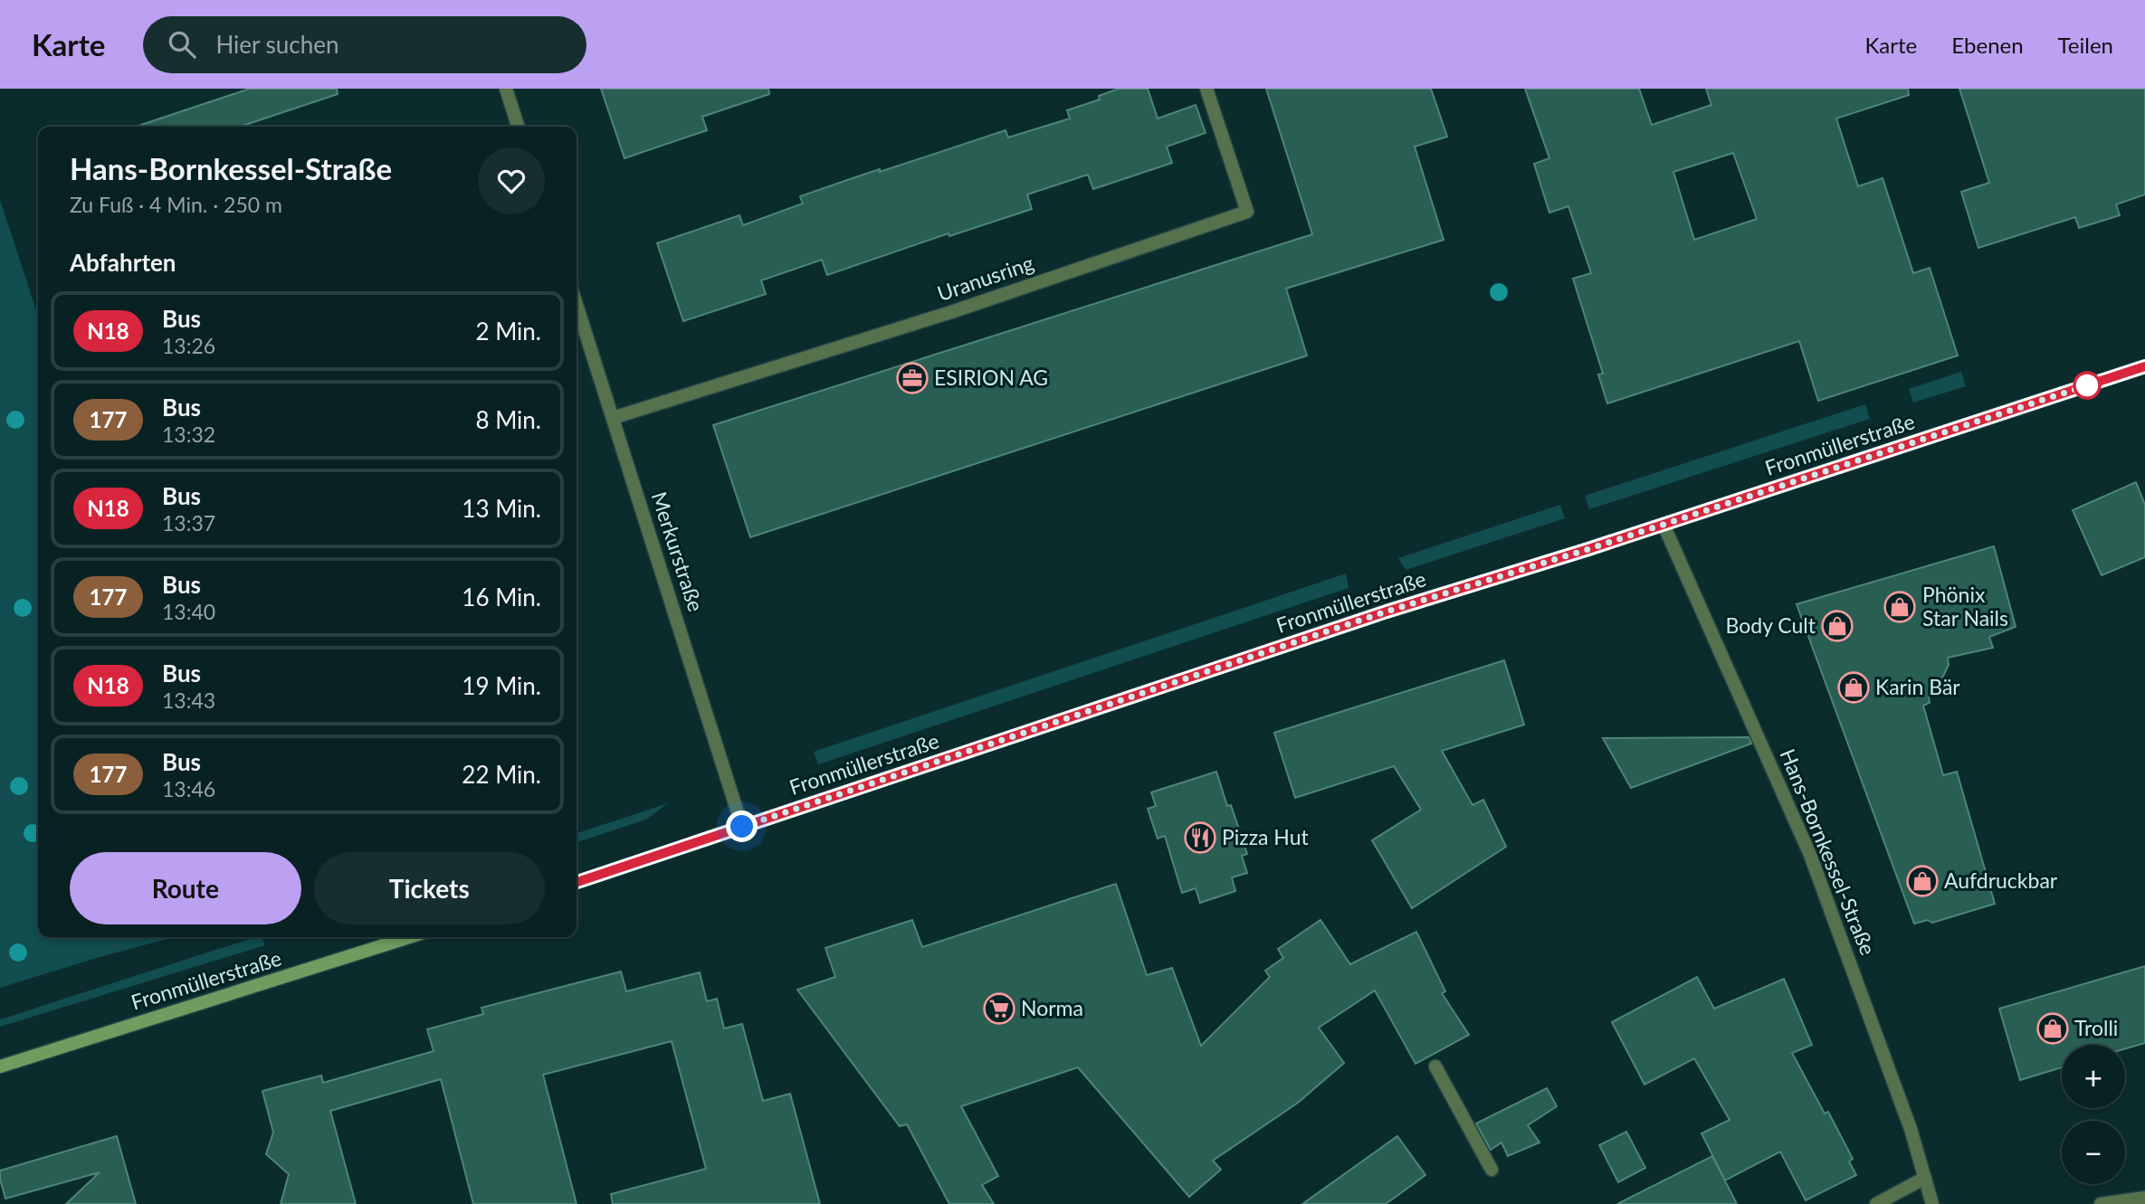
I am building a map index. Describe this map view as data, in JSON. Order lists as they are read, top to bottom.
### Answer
{
  "streets": {
    "main road": ["Fronmüllerstraße"],
    "street": ["Uranusring", "Merkurstraße", "Hans-Bornkessel-Straße"]
  },
  "crossings": [
    ["Uranusring", "Merkurstraße"],
    ["Fronmüllerstraße", "Merkurstraße"],
    ["Fronmüllerstraße", "Hans-Bornkessel-Straße"]
  ],
  "places": {
    "office": ["ESIRION AG"],
    "shop": [
      "Phönix Star Nails",
      "Body Cult",
      "Karin Bär",
      "Aufdruckbar",
      "Trolli"
    ],
    "restaurant": ["Pizza Hut"],
    "supermarket": ["Norma"]
  },
  "lines": ["bus line N18"],
  "page": {
    "header": "Karte",
    "search": "Hier suchen",
    "nav": ["Karte", "Ebenen", "Teilen"],
    "heading": [
      ["Hans-Bornkessel-Straße", "Zu Fuß · 4 Min. · 250 m"],
      "Abfahrten"
    ],
    "list": [
      {
        "mark": "N18",
        "name": "Bus",
        "note": "13:26",
        "value": "2 Min."
      },
      {
        "mark": "177",
        "name": "Bus",
        "note": "13:32",
        "value": "8 Min."
      },
      {
        "mark": "N18",
        "name": "Bus",
        "note": "13:37",
        "value": "13 Min."
      },
      {
        "mark": "177",
        "name": "Bus",
        "note": "13:40",
        "value": "16 Min."
      },
      {
        "mark": "N18",
        "name": "Bus",
        "note": "13:43",
        "value": "19 Min."
      },
      {
        "mark": "177",
        "name": "Bus",
        "note": "13:46",
        "value": "22 Min."
      }
    ],
    "buttons": ["Route", "Tickets"],
    "map_buttons": ["+", "−"]
  }
}
